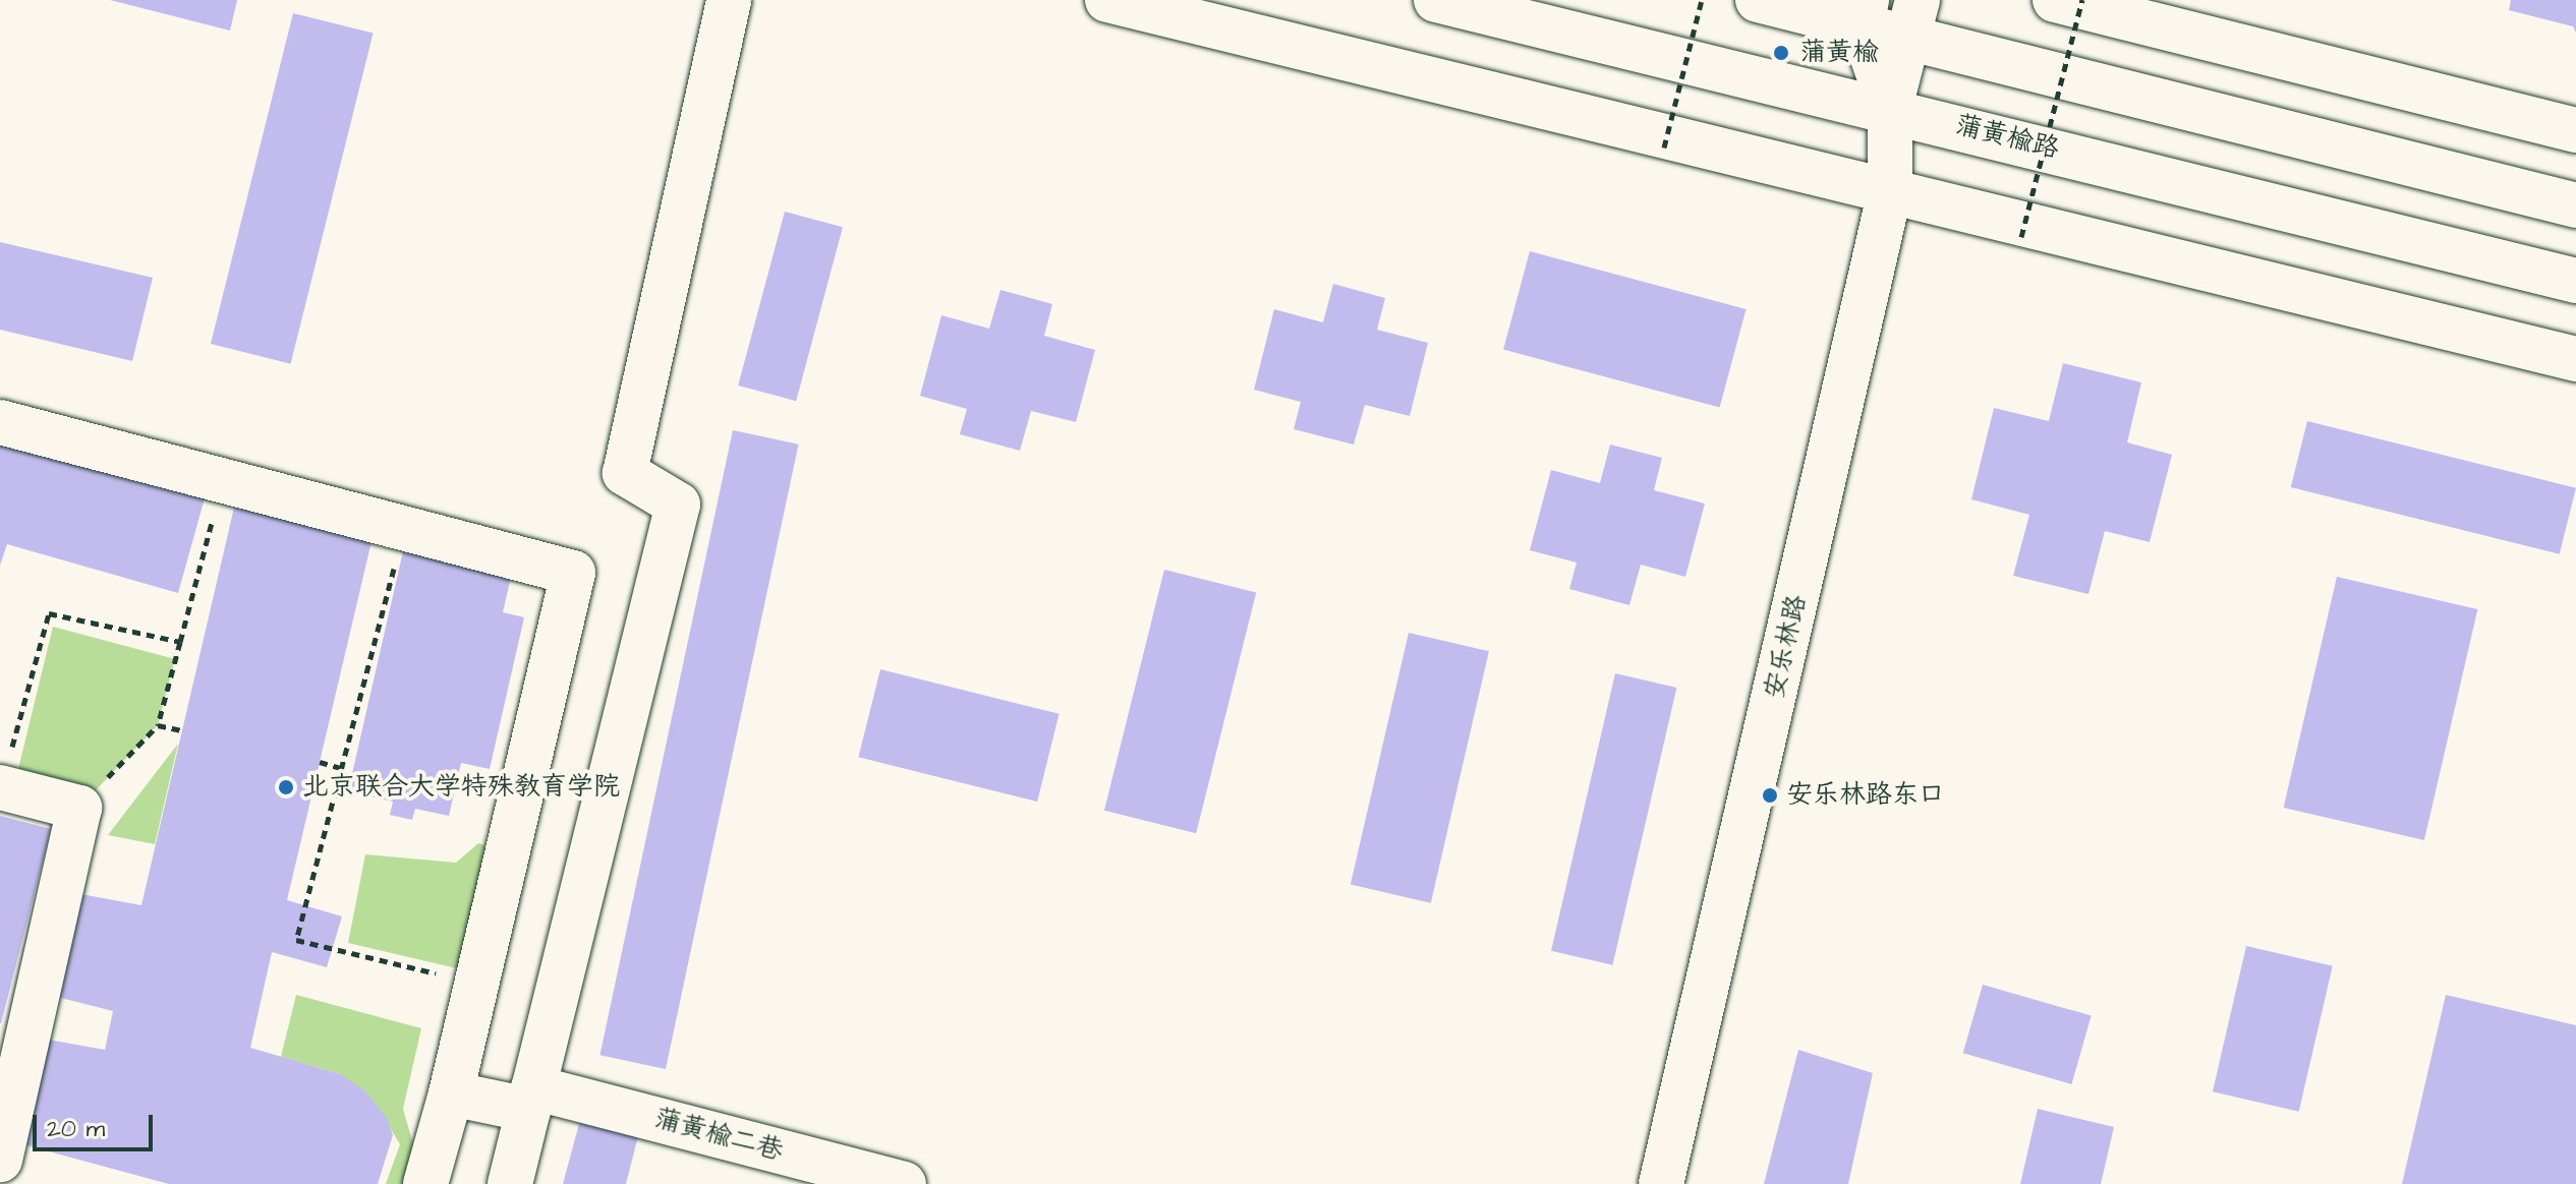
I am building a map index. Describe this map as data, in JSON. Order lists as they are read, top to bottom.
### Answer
{
  "streets": {
    "street": ["蒲黄榆路", "安乐林路", "蒲黄榆二巷"]
  },
  "crossings": [
    ["蒲黄榆路", "安乐林路"]
  ],
  "places": ["蒲黄榆", "北京联合大学特殊教育学院", "安乐林路东口"],
  "scale_bar": "20 m"
}
